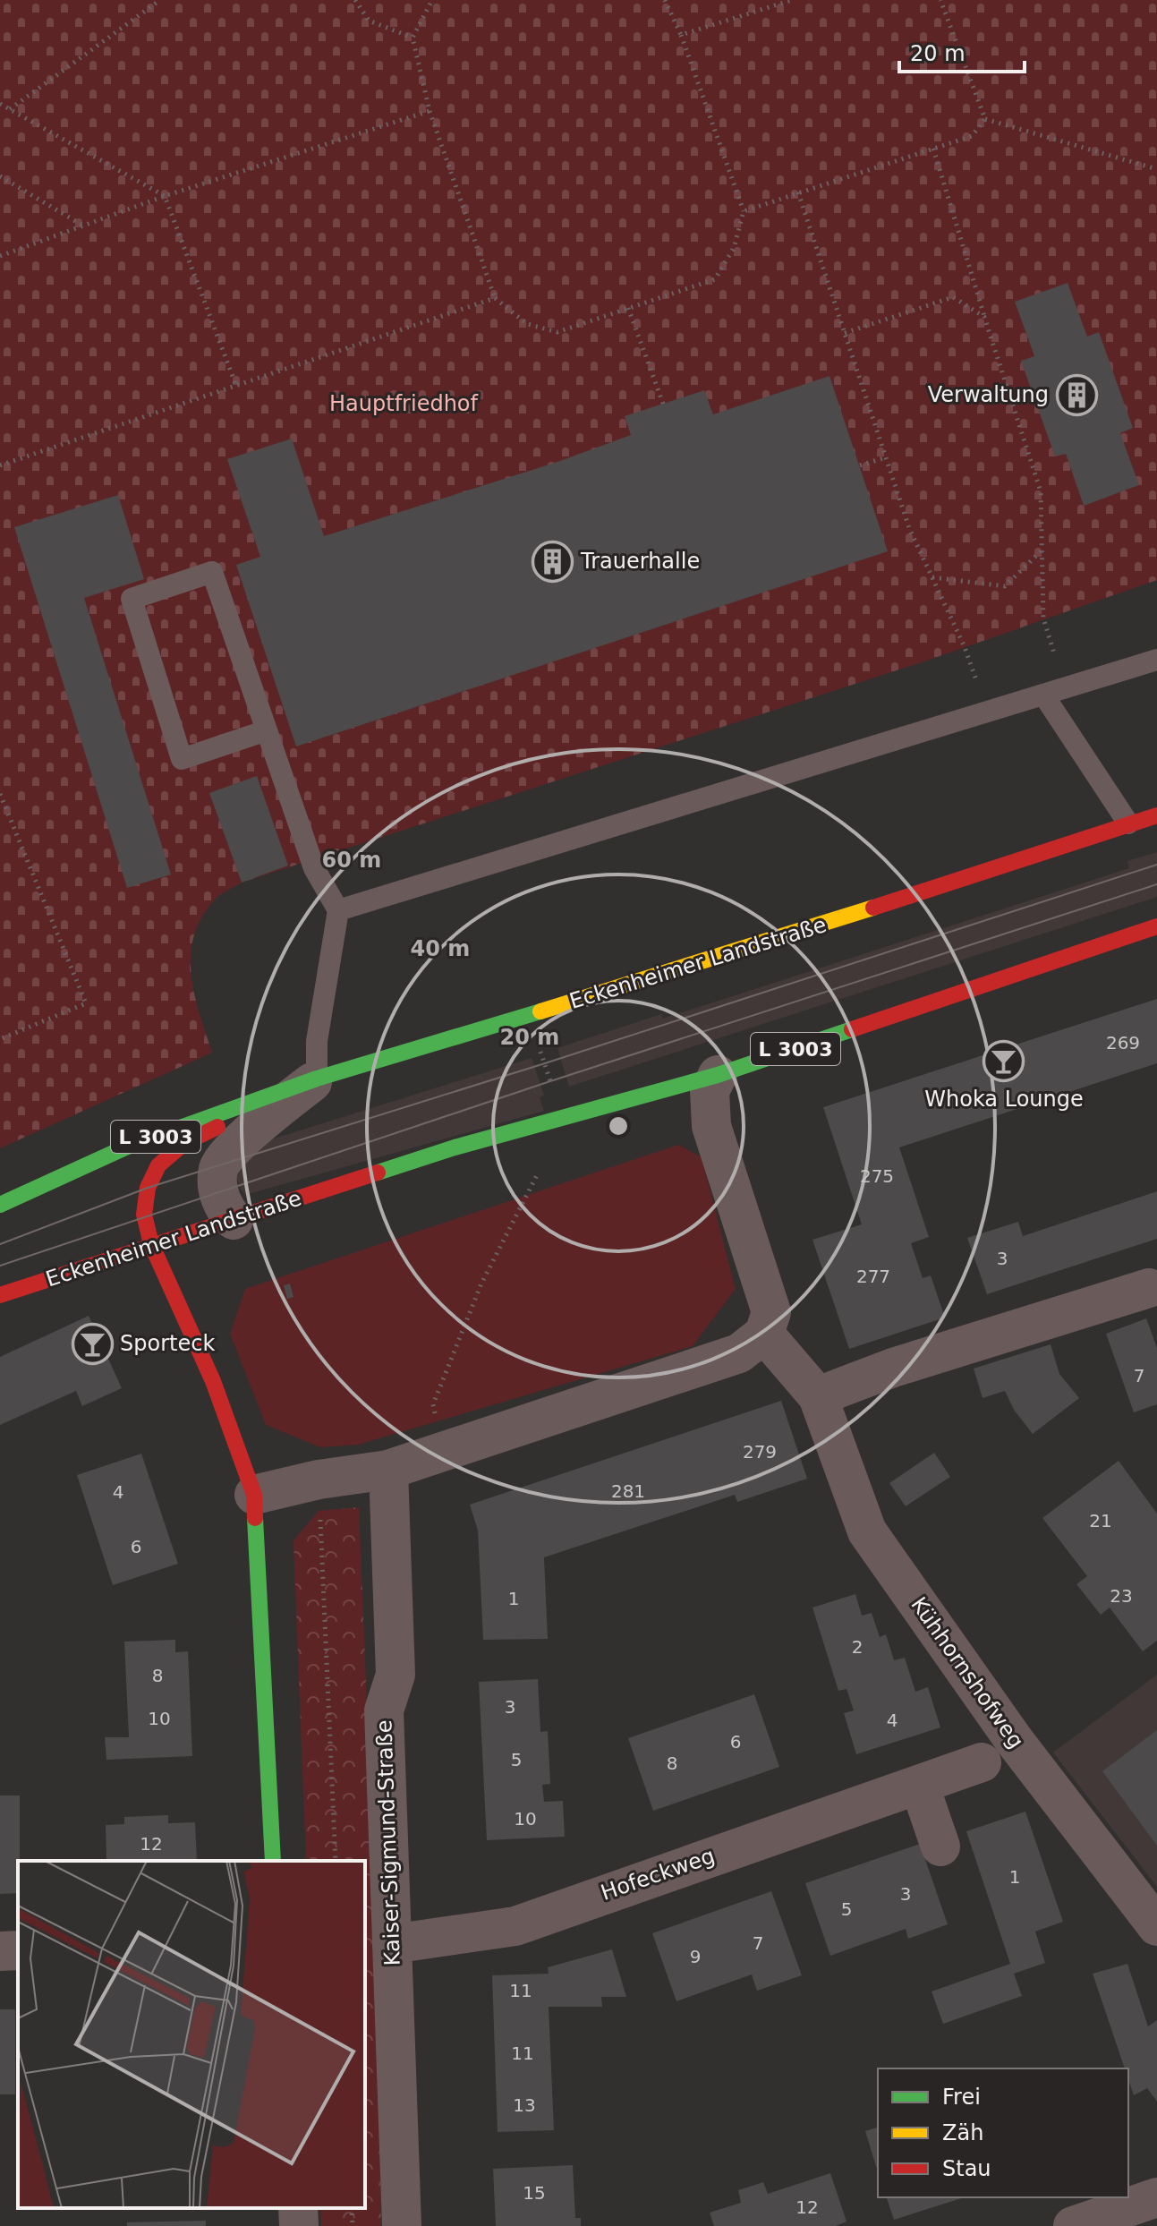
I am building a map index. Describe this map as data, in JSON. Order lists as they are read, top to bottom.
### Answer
{
  "streets": {
    "main road": ["Eckenheimer Landstraße", "L 3003"],
    "street": ["Kühhornshofweg", "Kaiser-Sigmund-Straße", "Hofeckweg"]
  },
  "crossings": [
    ["Kaiser-Sigmund-Straße", "Hofeckweg"]
  ],
  "parks": ["Hauptfriedhof"],
  "places": {
    "building": ["Verwaltung", "Trauerhalle"],
    "bar": ["Whoka Lounge", "Sporteck"]
  },
  "house_numbers": [
    "269",
    "275",
    "3",
    "277",
    "7",
    "279",
    "281",
    "4",
    "21",
    "6",
    "23",
    "1",
    "2",
    "8",
    "3",
    "10",
    "4",
    "6",
    "5",
    "8",
    "10",
    "12",
    "1",
    "3",
    "5",
    "7",
    "9",
    "11",
    "11",
    "13",
    "15",
    "12"
  ],
  "legend": ["Frei", "Zäh", "Stau"],
  "scale_bar": "20 m",
  "rings": ["60 m", "40 m", "20 m"]
}
